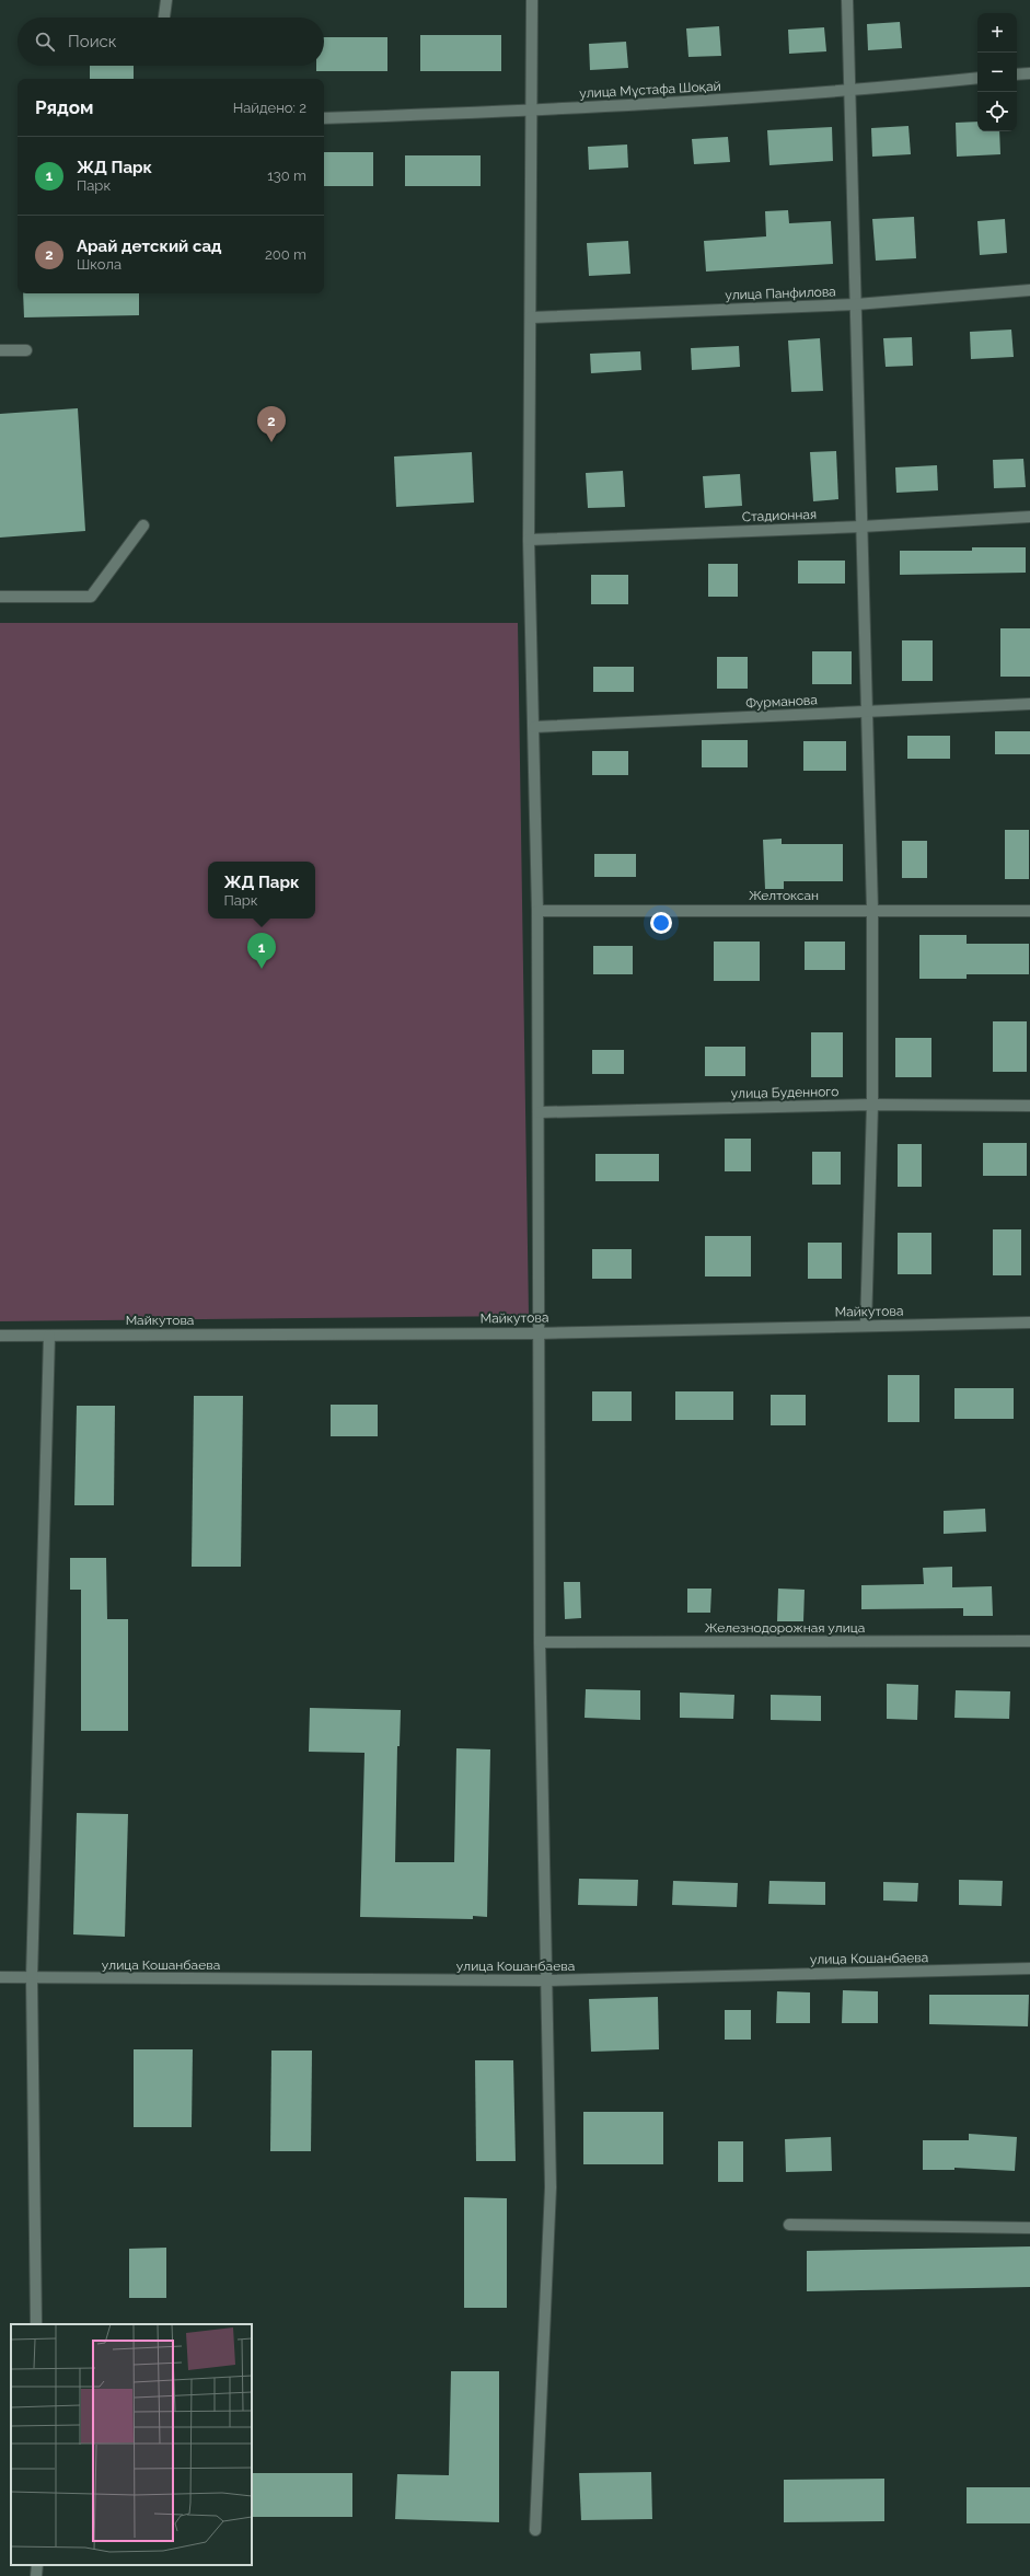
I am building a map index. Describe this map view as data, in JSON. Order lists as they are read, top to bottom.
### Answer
{
  "streets": {
    "street": [
      "улица Мұстафа Шоқай",
      "улица Панфилова",
      "Стадионная",
      "Фурманова",
      "Желтоксан",
      "улица Буденного",
      "Майкутова",
      "Железнодорожная улица",
      "улица Кошанбаева"
    ]
  },
  "page": {
    "map_buttons": ["+", "−"],
    "search": "Поиск",
    "heading": ["Рядом", "Найдено: 2"],
    "list": [
      {
        "mark": "1",
        "name": "ЖД Парк",
        "note": "Парк",
        "value": "130 m"
      },
      {
        "mark": "2",
        "name": "Арай детский сад",
        "note": "Школа",
        "value": "200 m"
      }
    ],
    "pins": ["2", "1"],
    "popup": ["ЖД Парк", "Парк"]
  }
}
